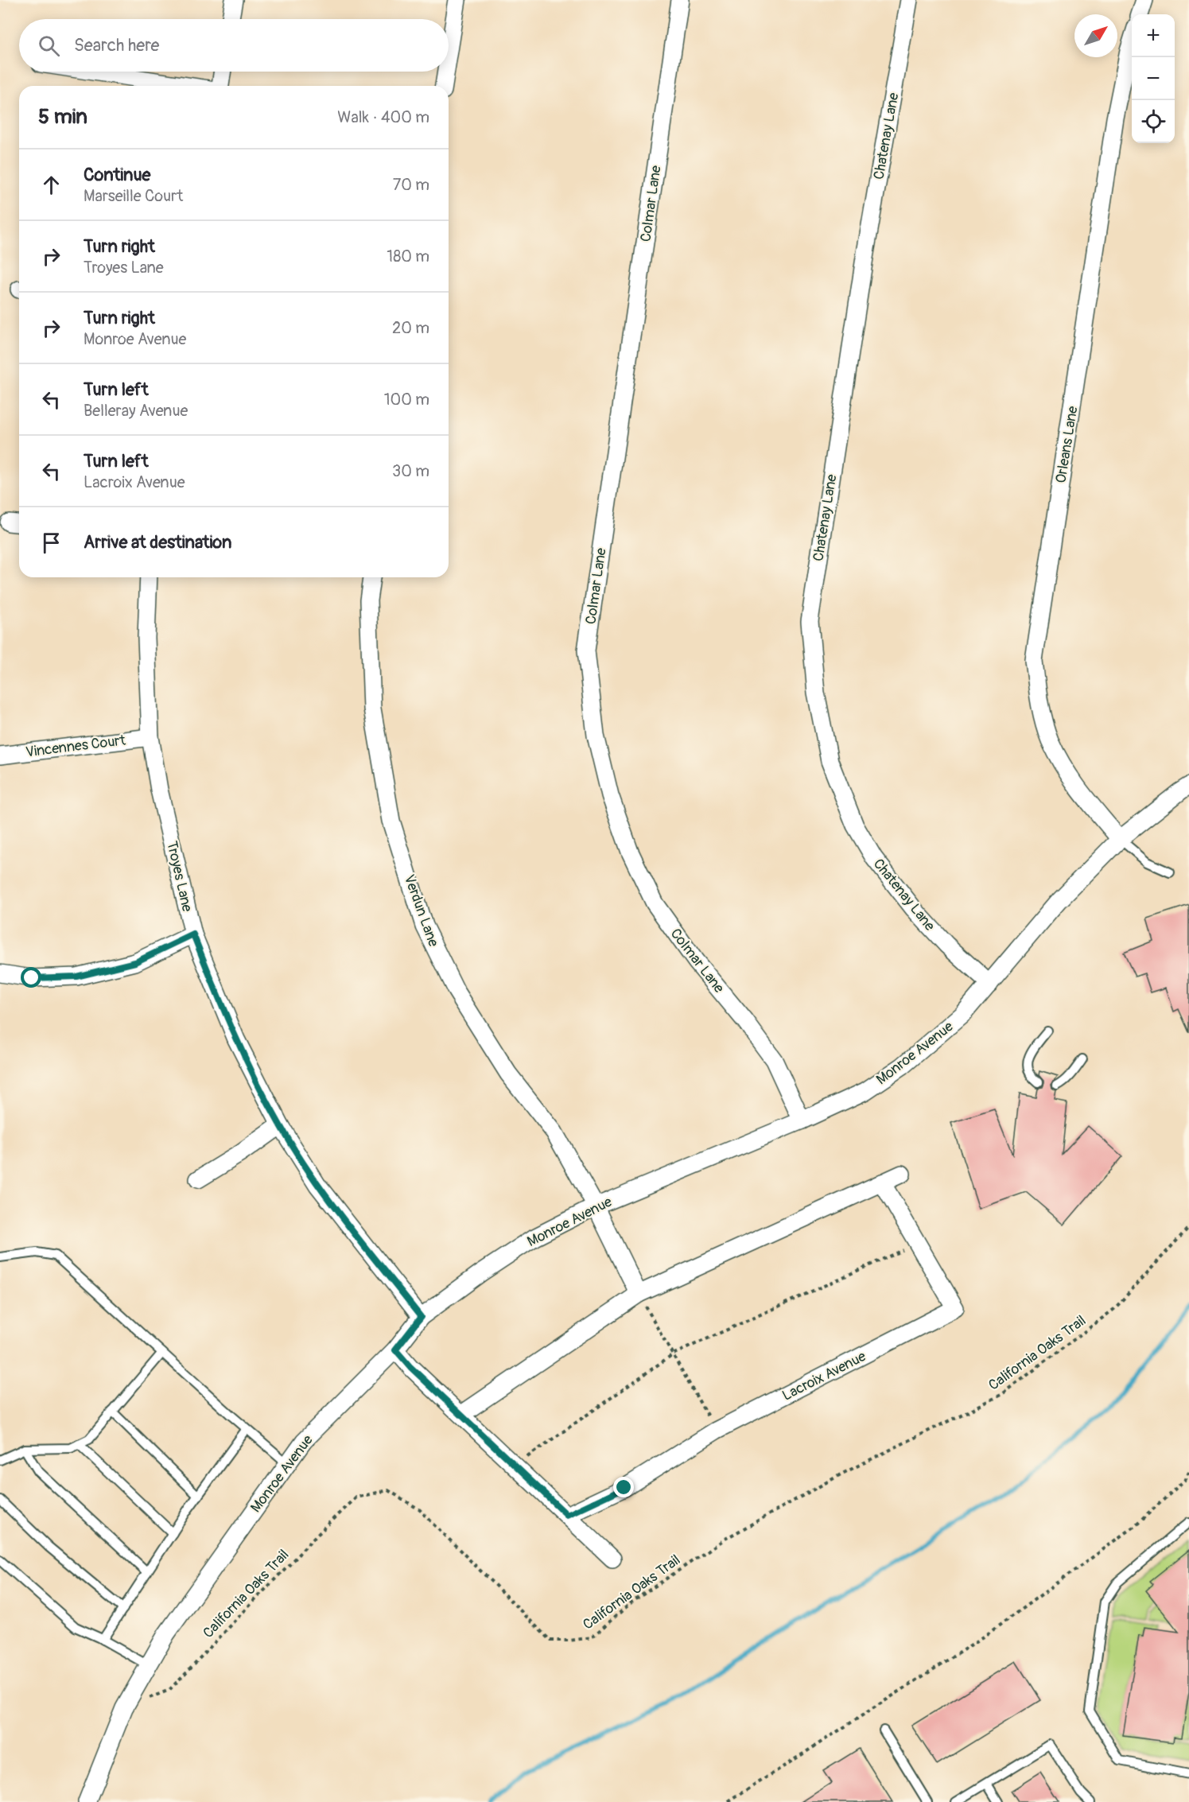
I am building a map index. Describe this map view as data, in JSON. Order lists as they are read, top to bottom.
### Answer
{
  "streets": {
    "street": [
      "Chatenay Lane",
      "Colmar Lane",
      "Orleans Lane",
      "Vincennes Court",
      "Troyes Lane",
      "Verdun Lane",
      "Monroe Avenue",
      "Lacroix Avenue"
    ],
    "path": ["California Oaks Trail"]
  },
  "crossings": [
    ["Chatenay Lane", "Monroe Avenue"],
    ["Colmar Lane", "Monroe Avenue"],
    ["Orleans Lane", "Monroe Avenue"],
    ["Vincennes Court", "Troyes Lane"],
    ["Troyes Lane", "Monroe Avenue"],
    ["Verdun Lane", "Monroe Avenue"],
    ["Monroe Avenue", "California Oaks Trail"]
  ],
  "north": "top right",
  "page": {
    "map_buttons": ["+", "−"],
    "search": "Search here",
    "heading": ["5 min", "Walk · 400 m"],
    "list": [
      ["Continue", "Marseille Court", "70 m"],
      ["Turn right", "Troyes Lane", "180 m"],
      ["Turn right", "Monroe Avenue", "20 m"],
      ["Turn left", "Belleray Avenue", "100 m"],
      ["Turn left", "Lacroix Avenue", "30 m"],
      "Arrive at destination"
    ]
  }
}
